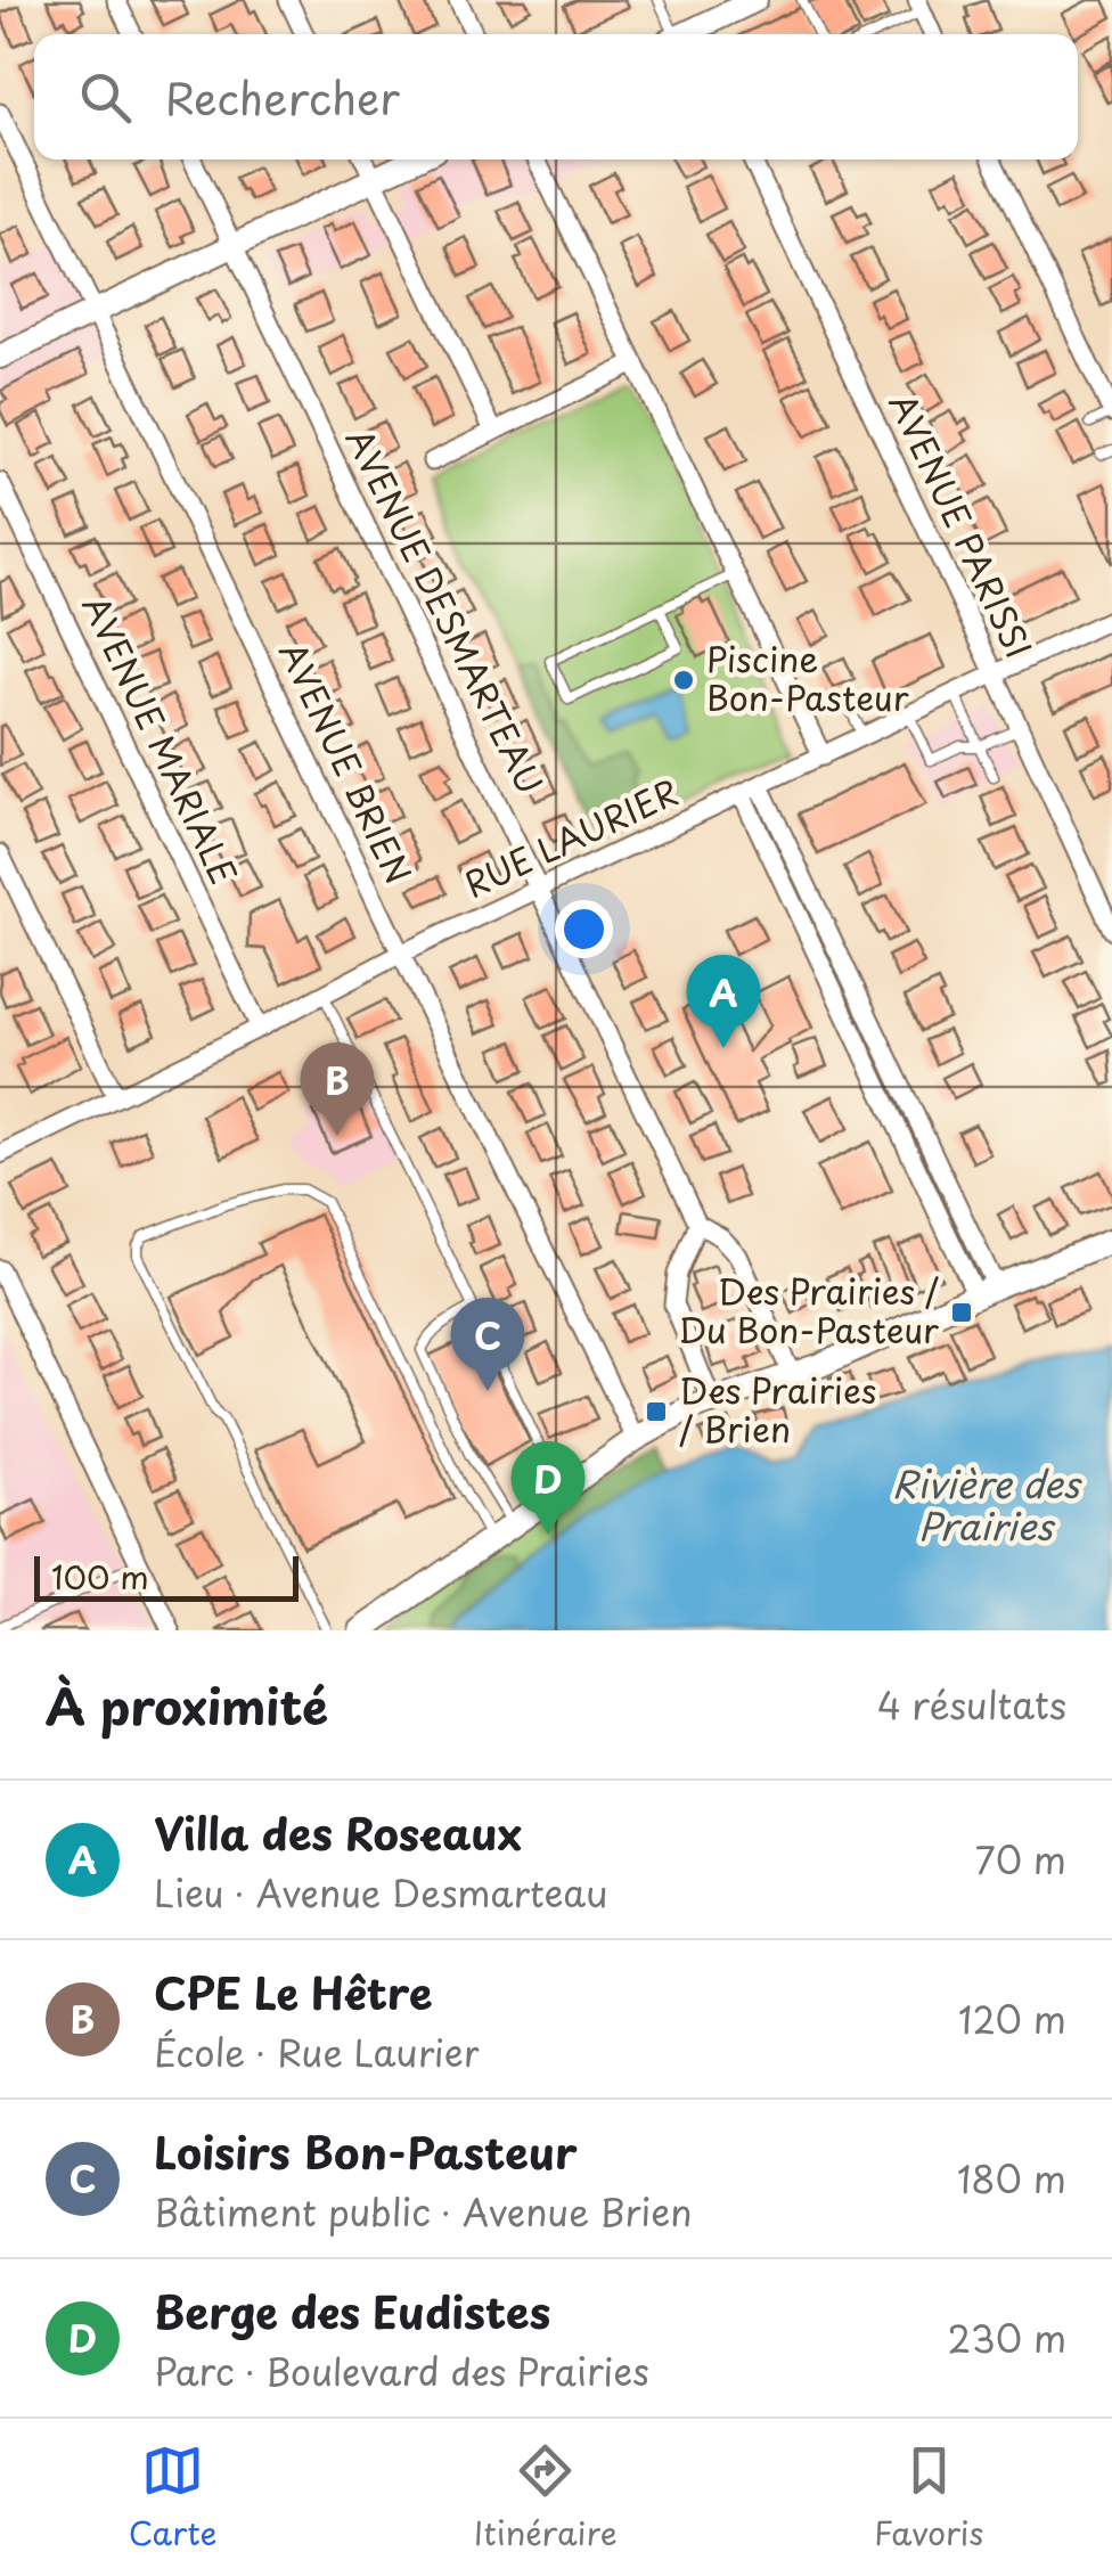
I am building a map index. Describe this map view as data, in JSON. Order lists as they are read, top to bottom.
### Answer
{
  "streets": {
    "street": [
      "AVENUE PARISSI",
      "AVENUE DESMARTEAU",
      "AVENUE MARIALE",
      "AVENUE BRIEN",
      "RUE LAURIER"
    ]
  },
  "crossings": [
    ["AVENUE PARISSI", "RUE LAURIER"],
    ["AVENUE DESMARTEAU", "RUE LAURIER"],
    ["AVENUE MARIALE", "RUE LAURIER"],
    ["AVENUE BRIEN", "RUE LAURIER"]
  ],
  "water": ["Rivière des Prairies"],
  "places": {
    "other": ["Piscine Bon-Pasteur"],
    "transit": ["Des Prairies / Du Bon-Pasteur", "Des Prairies / Brien"]
  },
  "scale_bar": "100 m",
  "page": {
    "search": "Rechercher",
    "pins": [
      "A",
      "B",
      "C",
      "D"
    ],
    "scale": "100 m",
    "heading": ["À proximité", "4 résultats"],
    "list": [
      {
        "mark": "A",
        "name": "Villa des Roseaux",
        "note": "Lieu · Avenue Desmarteau",
        "value": "70 m"
      },
      {
        "mark": "B",
        "name": "CPE Le Hêtre",
        "note": "École · Rue Laurier",
        "value": "120 m"
      },
      {
        "mark": "C",
        "name": "Loisirs Bon-Pasteur",
        "note": "Bâtiment public · Avenue Brien",
        "value": "180 m"
      },
      {
        "mark": "D",
        "name": "Berge des Eudistes",
        "note": "Parc · Boulevard des Prairies",
        "value": "230 m"
      }
    ],
    "nav": ["Carte", "Itinéraire", "Favoris"]
  }
}
